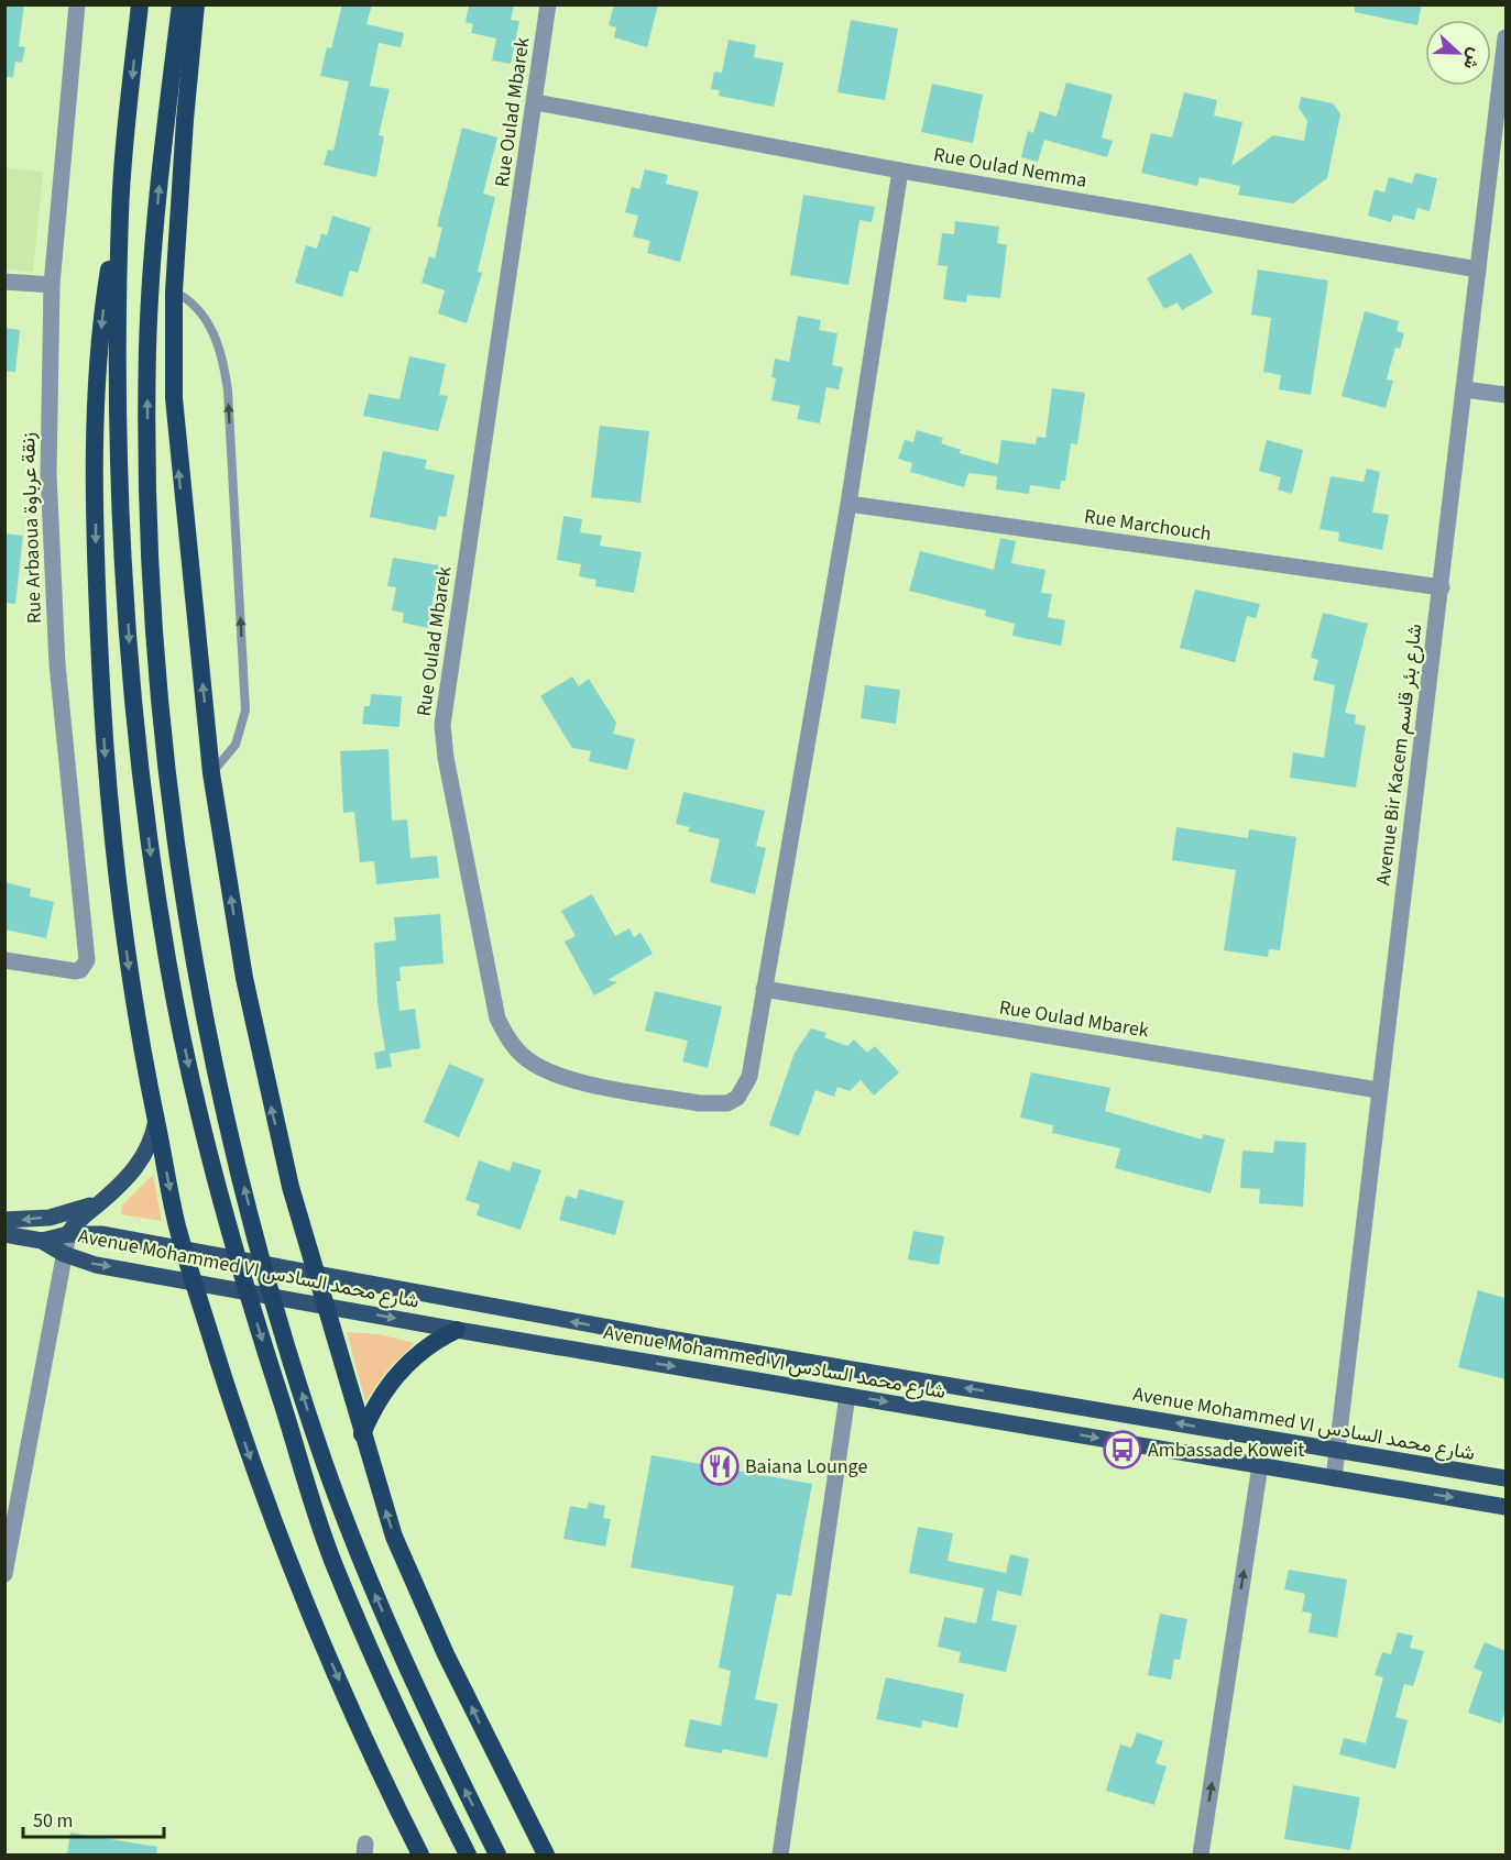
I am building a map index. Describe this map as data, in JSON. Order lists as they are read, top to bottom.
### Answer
{
  "streets": {
    "main road": ["Avenue Mohammed VI شارع محمد السادس"],
    "street": [
      "Rue Oulad Mbarek",
      "Rue Oulad Nemma",
      "Rue Marchouch",
      "Rue Arbaoua زنقة عرباوة",
      "Avenue Bir Kacem شارع بئر قاسم"
    ]
  },
  "crossings": [
    ["Rue Oulad Mbarek", "Rue Oulad Nemma"],
    ["Rue Oulad Mbarek", "Rue Marchouch"],
    ["Rue Oulad Mbarek", "Avenue Bir Kacem شارع بئر قاسم"],
    ["Rue Oulad Nemma", "Avenue Bir Kacem شارع بئر قاسم"],
    ["Rue Marchouch", "Avenue Bir Kacem شارع بئر قاسم"],
    ["Avenue Bir Kacem شارع بئر قاسم", "Avenue Mohammed VI شارع محمد السادس"]
  ],
  "places": {
    "bus stop": ["Ambassade Koweit"],
    "restaurant": ["Baiana Lounge"]
  },
  "scale_bar": "50 m",
  "north": "right"
}
